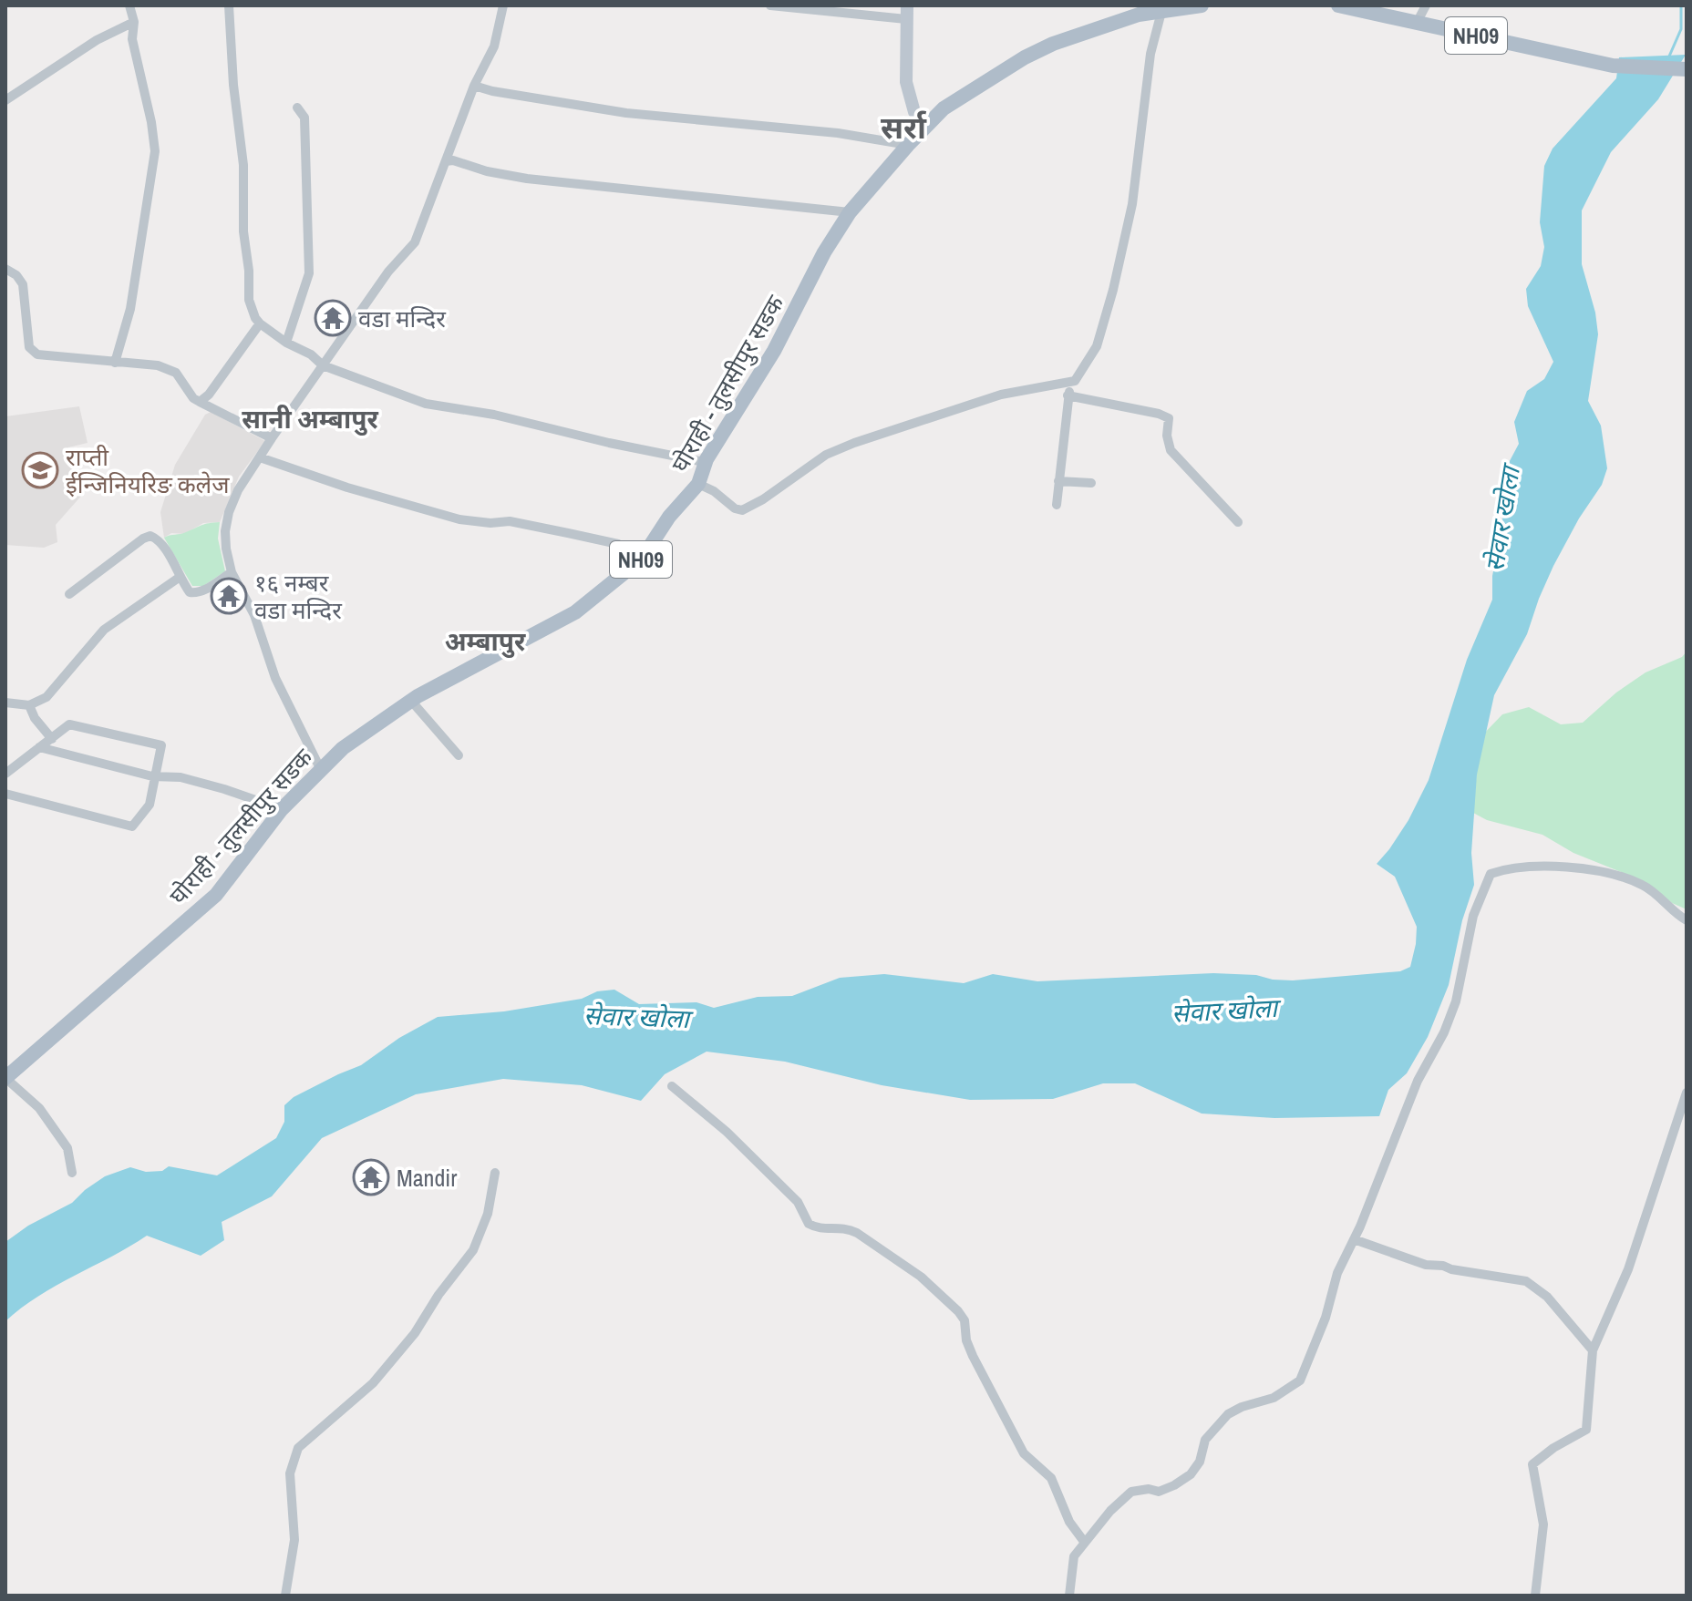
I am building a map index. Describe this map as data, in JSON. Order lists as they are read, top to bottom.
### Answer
{
  "streets": {
    "main road": ["NH09", "घोराही - तुलसीपुर सडक"]
  },
  "districts": ["सर्रा", "सानी अम्बापुर", "अम्बापुर"],
  "water": ["सेवार खोला"],
  "places": {
    "temple": ["वडा मन्दिर", "१६ नम्बर वडा मन्दिर", "Mandir"],
    "school or university": ["राप्ती ईन्जिनियरिङ कलेज"]
  }
}
